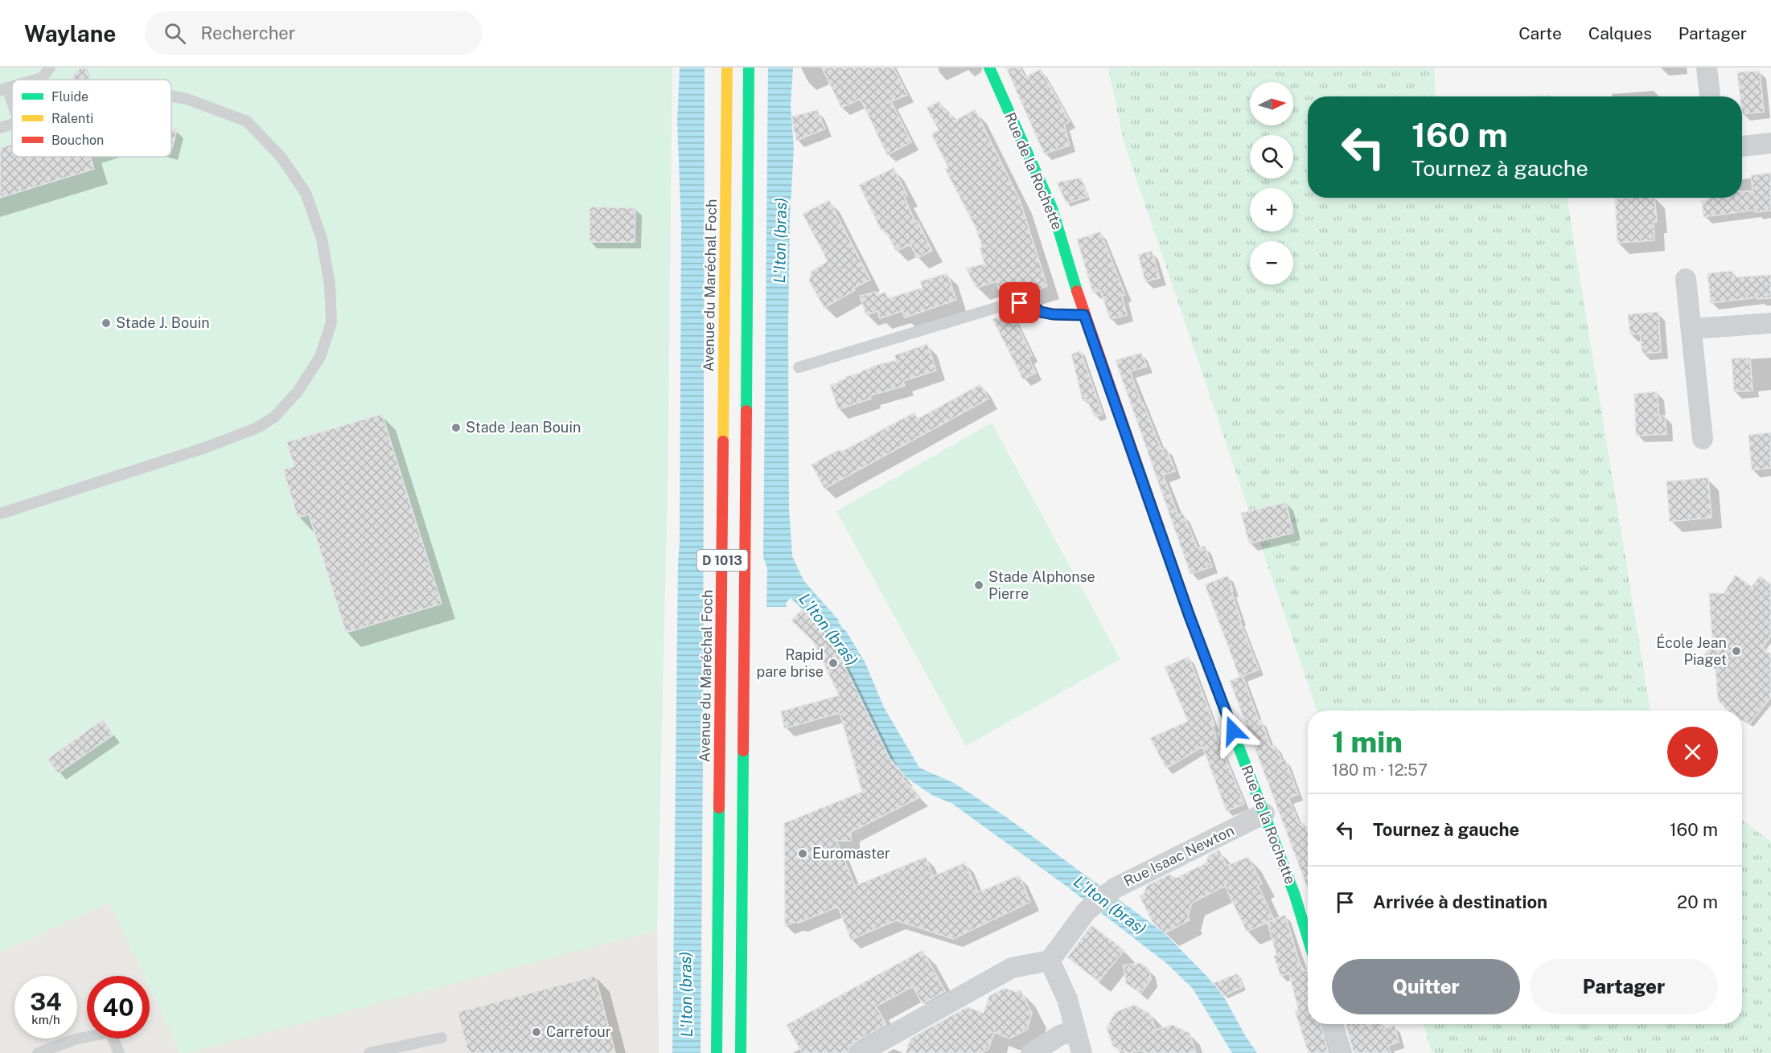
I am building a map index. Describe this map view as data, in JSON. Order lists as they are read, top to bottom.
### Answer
{
  "streets": {
    "main road": ["Rue de la Rochette", "Avenue du Maréchal Foch", "D 1013"],
    "street": ["Rue Isaac Newton"]
  },
  "crossings": [
    ["Rue de la Rochette", "Rue Isaac Newton"]
  ],
  "water": ["L'Iton (bras)"],
  "places": [
    "Stade J. Bouin",
    "Stade Jean Bouin",
    "Stade Alphonse Pierre",
    "École Jean Piaget",
    "Rapid pare brise",
    "Euromaster",
    "Carrefour"
  ],
  "legend": ["Fluide", "Ralenti", "Bouchon"],
  "north": "right",
  "page": {
    "header": "Waylane",
    "search": "Rechercher",
    "nav": ["Carte", "Calques", "Partager"],
    "map_buttons": ["+", "−"],
    "turn": ["160 m", "Tournez à gauche"],
    "heading": ["1 min", "180 m · 12:57"],
    "list": [
      {
        "name": "Tournez à gauche",
        "value": "160 m"
      },
      {
        "name": "Arrivée à destination",
        "value": "20 m"
      }
    ],
    "buttons": ["Quitter", "Partager"],
    "speed": "34 km/h",
    "limit": "40"
  }
}
